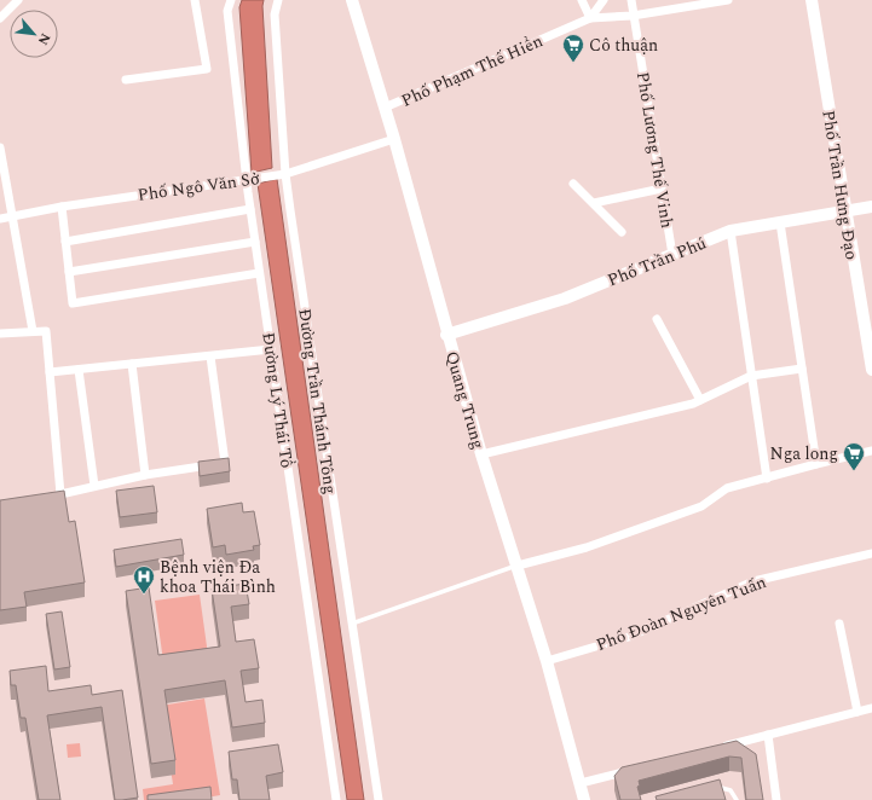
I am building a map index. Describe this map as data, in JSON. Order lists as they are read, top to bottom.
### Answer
{
  "streets": {
    "main road": ["Phố Trần Hưng Đạo", "Phố Trần Phú", "Quang Trung"],
    "street": [
      "Phố Phạm Thế Hiển",
      "Phố Lương Thế Vinh",
      "Phố Ngô Văn Sở",
      "Đường Lý Thái Tổ",
      "Đường Trần Thánh Tông",
      "Phố Đoàn Nguyên Tuấn"
    ]
  },
  "crossings": [
    ["Phố Phạm Thế Hiển", "Phố Lương Thế Vinh"],
    ["Phố Phạm Thế Hiển", "Quang Trung"],
    ["Phố Lương Thế Vinh", "Phố Trần Phú"],
    ["Phố Trần Hưng Đạo", "Phố Trần Phú"],
    ["Phố Ngô Văn Sở", "Đường Lý Thái Tổ"],
    ["Phố Ngô Văn Sở", "Quang Trung"],
    ["Phố Ngô Văn Sở", "Đường Trần Thánh Tông"],
    ["Phố Trần Phú", "Quang Trung"],
    ["Quang Trung", "Phố Đoàn Nguyên Tuấn"]
  ],
  "places": {
    "supermarket": ["Cô thuận", "Nga long"],
    "hospital": ["Bệnh viện Đa khoa Thái Bình"]
  },
  "north": "bottom right"
}
